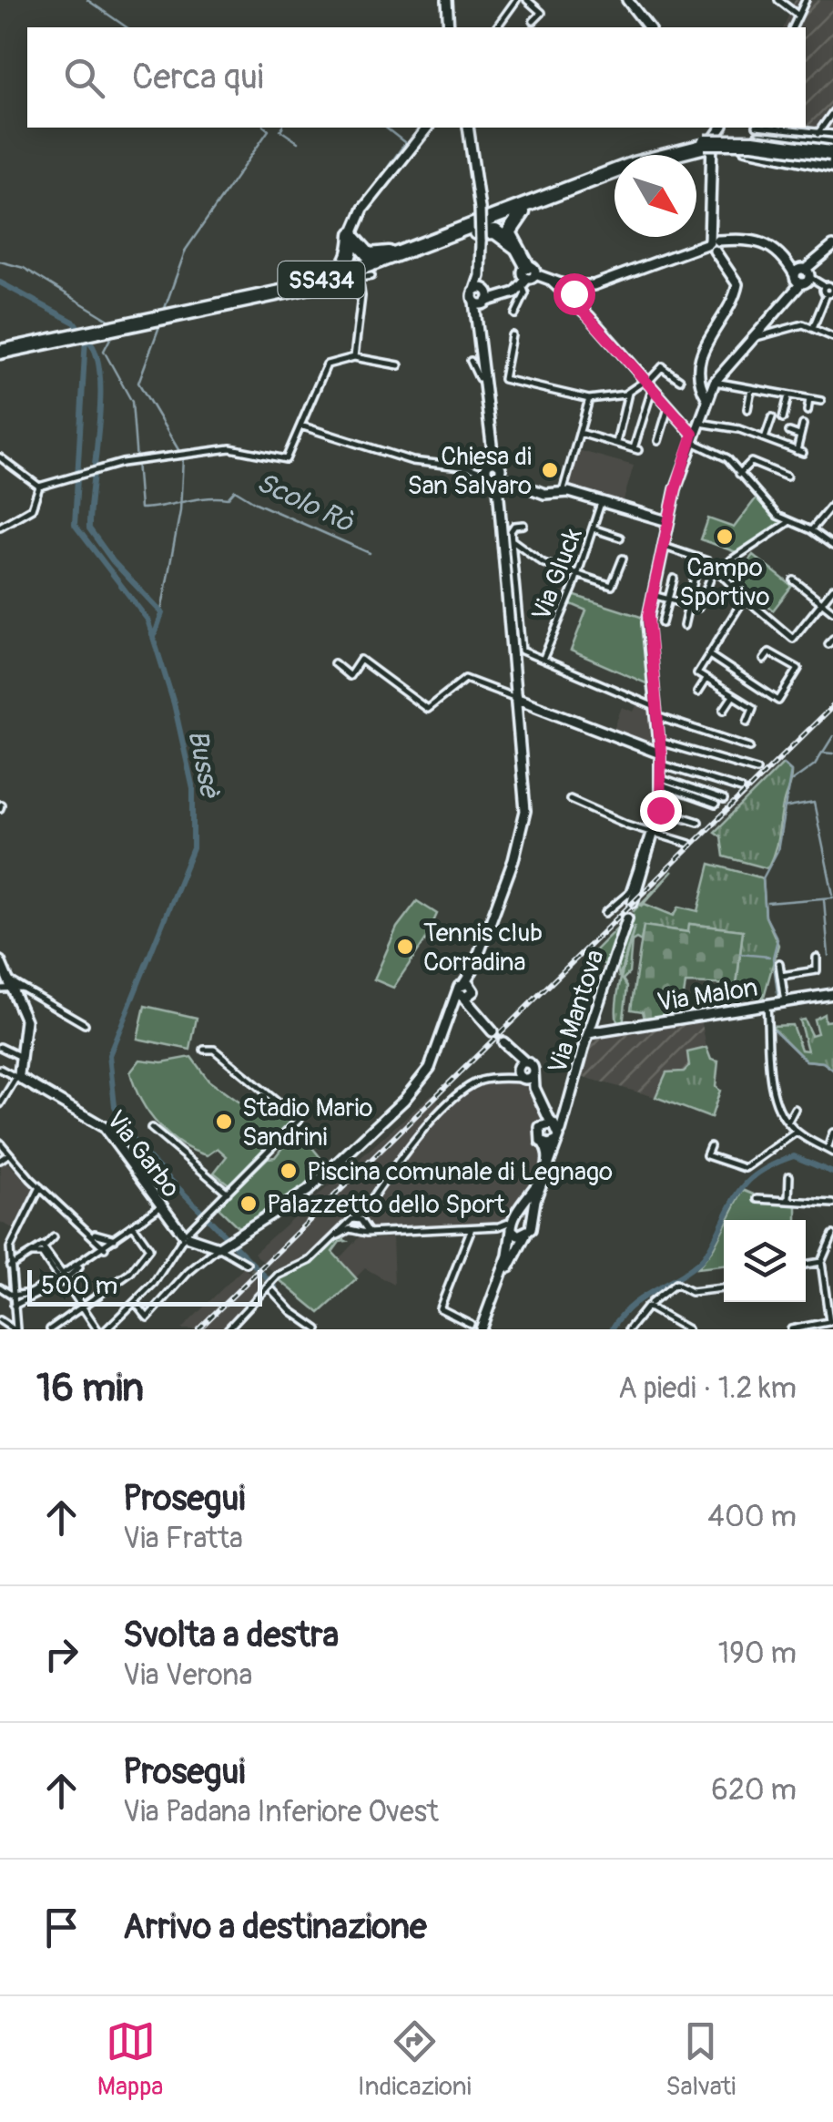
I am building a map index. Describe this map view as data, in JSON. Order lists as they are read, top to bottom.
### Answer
{
  "streets": {
    "highway": ["SS434"],
    "street": [
      "Via Gluck",
      "Via Malon",
      "Via Mantova",
      "Via Garbo"
    ]
  },
  "crossings": [
    ["Via Malon", "Via Mantova"]
  ],
  "water": ["Scolo Rò", "Bussè"],
  "places": [
    "Chiesa di San Salvaro",
    "Campo Sportivo",
    "Tennis club Corradina",
    "Stadio Mario Sandrini",
    "Piscina comunale di Legnago",
    "Palazzetto dello Sport"
  ],
  "scale_bar": "500 m",
  "north": "bottom right",
  "page": {
    "search": "Cerca qui",
    "scale": "500 m",
    "heading": ["16 min", "A piedi · 1.2 km"],
    "list": [
      ["Prosegui", "Via Fratta", "400 m"],
      ["Svolta a destra", "Via Verona", "190 m"],
      ["Prosegui", "Via Padana Inferiore Ovest", "620 m"],
      "Arrivo a destinazione"
    ],
    "nav": ["Mappa", "Indicazioni", "Salvati"]
  }
}
